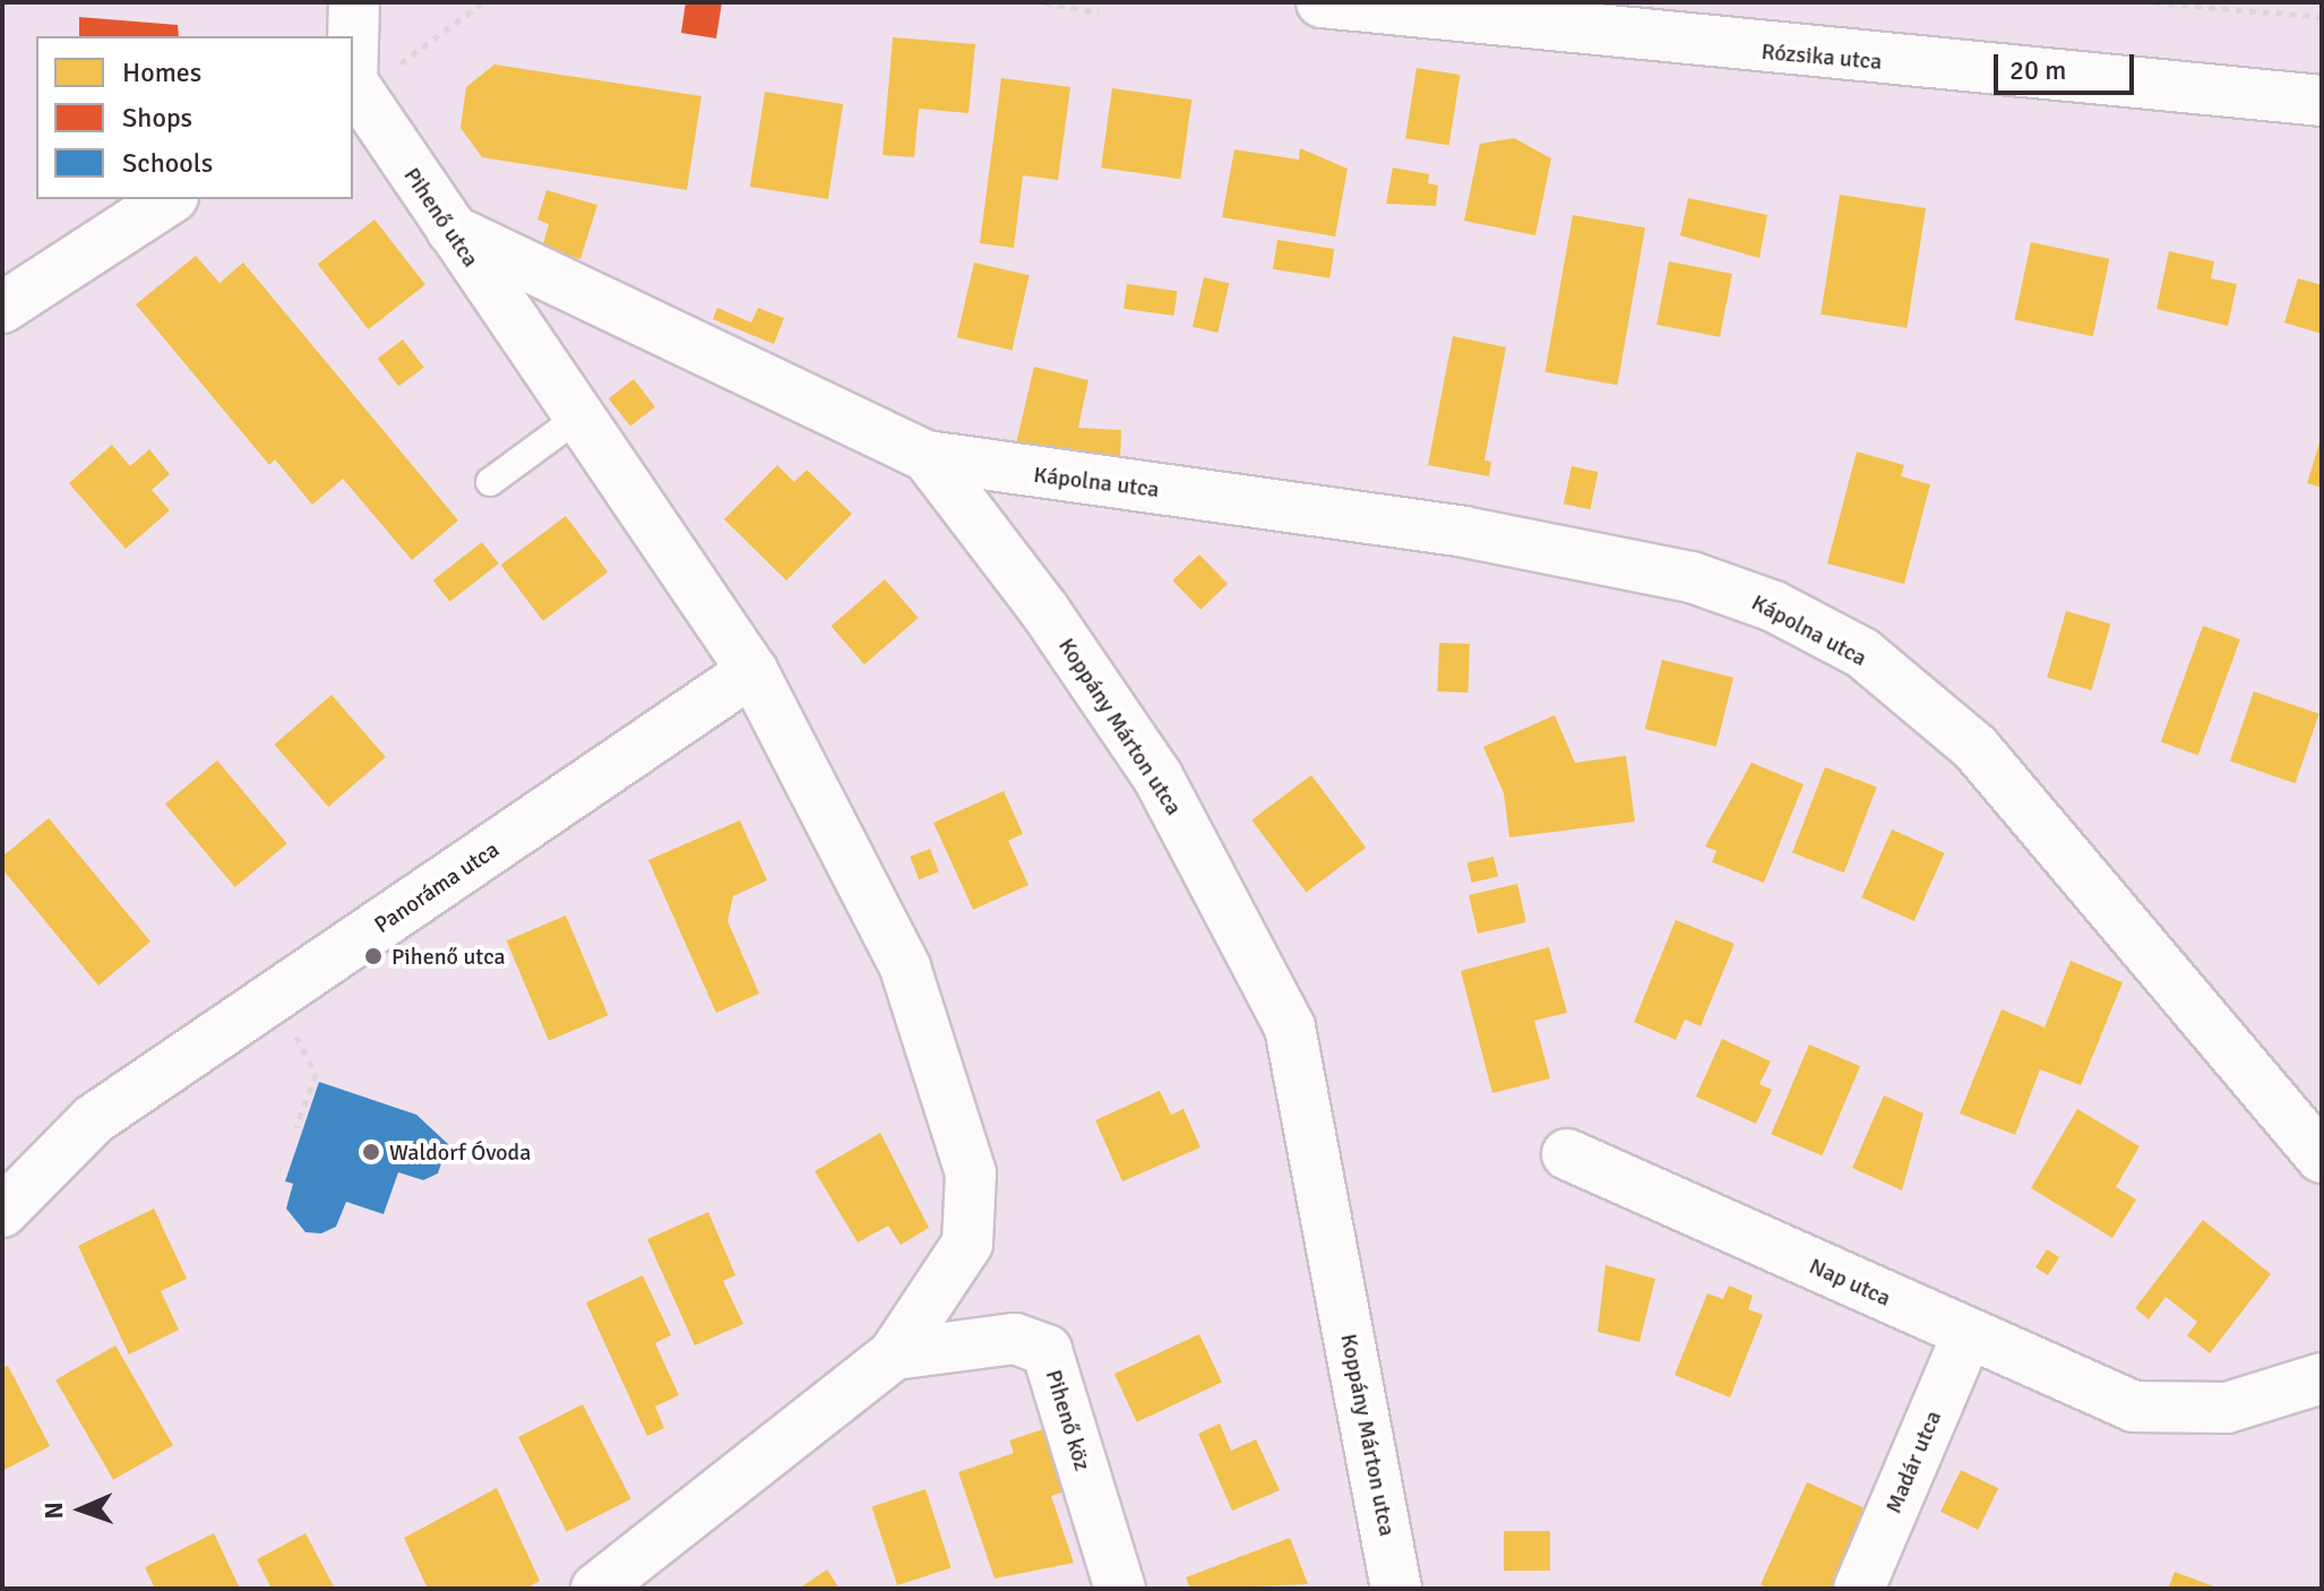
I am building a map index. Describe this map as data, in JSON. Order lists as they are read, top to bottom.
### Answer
{
  "streets": {
    "street": [
      "Rózsika utca",
      "Pihenő utca",
      "Kápolna utca",
      "Koppány Márton utca",
      "Panoráma utca",
      "Nap utca",
      "Pihenő köz",
      "Madár utca"
    ]
  },
  "crossings": [
    ["Pihenő utca", "Koppány Márton utca"],
    ["Pihenő utca", "Panoráma utca"],
    ["Pihenő utca", "Pihenő köz"],
    ["Kápolna utca", "Koppány Márton utca"],
    ["Nap utca", "Madár utca"]
  ],
  "places": ["Pihenő utca", "Waldorf Óvoda"],
  "legend": ["Homes", "Shops", "Schools"],
  "scale_bar": "20 m",
  "north": "left"
}
